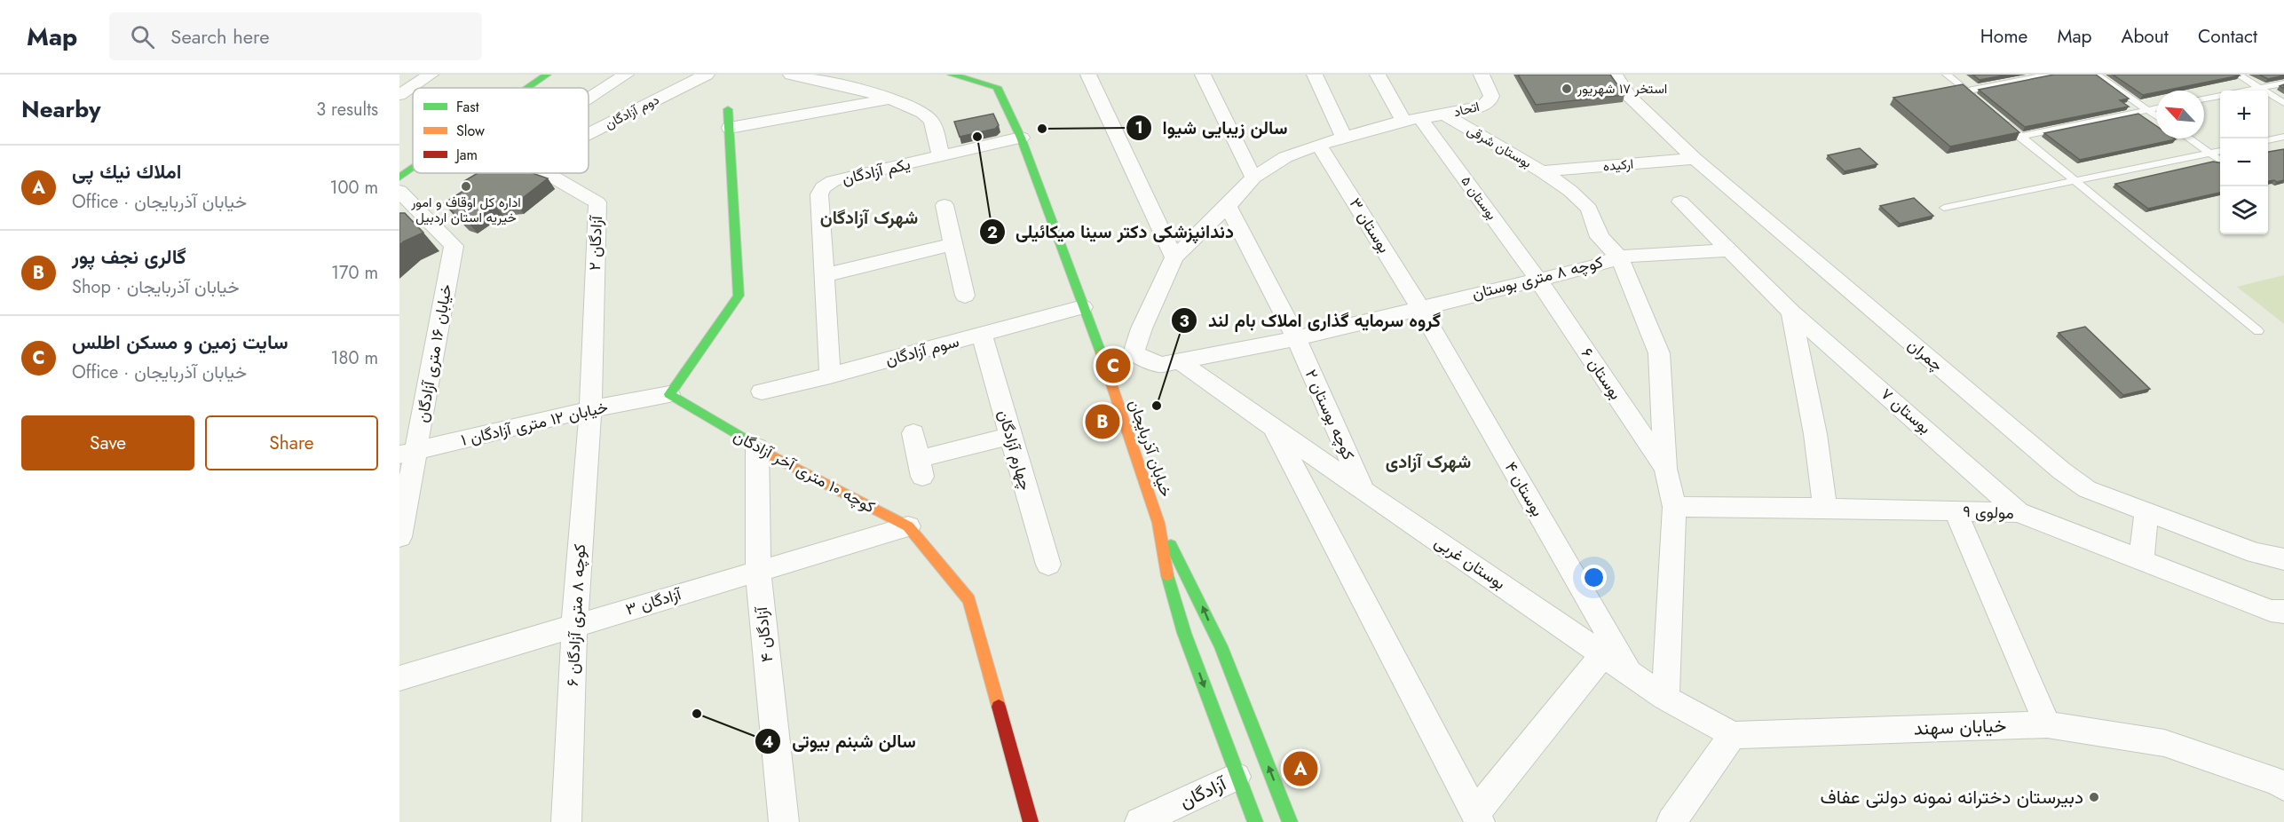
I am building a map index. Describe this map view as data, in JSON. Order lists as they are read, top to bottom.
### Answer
{
  "streets": {
    "street": [
      "اتحاد",
      "دوم آزادگان",
      "بوستان شرقی",
      "ارکیده",
      "یکم آزادگان",
      "بوستان ۵",
      "بوستان ۳",
      "آزادگان ۲",
      "کوچه ۸ متری بوستان",
      "سوم آزادگان",
      "خیابان ۱۶ متری آزادگان",
      "چمران",
      "بوستان ۶",
      "بوستان ۷",
      "کوچه بوستان ۲",
      "خیابان ۱۲ متری آزادگان ۱",
      "خیابان آذربایجان",
      "چهارم آزادگان",
      "کوچه ۱۰ متری آخر آزادگان",
      "بوستان ۴",
      "مولوی ۹",
      "بوستان غربی",
      "آزادگان ۳",
      "کوچه ۸ متری آزادگان ۶",
      "آزادگان ۴",
      "خیابان سهند",
      "آزادگان"
    ]
  },
  "crossings": [
    ["اتحاد", "بوستان شرقی"],
    ["بوستان شرقی", "ارکیده"],
    ["بوستان شرقی", "کوچه ۸ متری بوستان"],
    ["ارکیده", "چمران"],
    ["یکم آزادگان", "سوم آزادگان"],
    ["یکم آزادگان", "خیابان آذربایجان"],
    ["بوستان ۵", "کوچه ۸ متری بوستان"],
    ["بوستان ۵", "بوستان ۶"],
    ["بوستان ۳", "کوچه ۸ متری بوستان"],
    ["بوستان ۳", "بوستان ۴"],
    ["آزادگان ۲", "خیابان ۱۲ متری آزادگان ۱"],
    ["آزادگان ۲", "کوچه ۸ متری آزادگان ۶"],
    ["کوچه ۸ متری بوستان", "بوستان ۶"],
    ["کوچه ۸ متری بوستان", "بوستان ۷"],
    ["کوچه ۸ متری بوستان", "کوچه بوستان ۲"],
    ["کوچه ۸ متری بوستان", "بوستان ۴"],
    ["کوچه ۸ متری بوستان", "بوستان غربی"],
    ["سوم آزادگان", "خیابان آذربایجان"],
    ["سوم آزادگان", "چهارم آزادگان"],
    ["خیابان ۱۶ متری آزادگان", "خیابان ۱۲ متری آزادگان ۱"],
    ["بوستان ۷", "مولوی ۹"],
    ["کوچه بوستان ۲", "بوستان غربی"],
    ["خیابان ۱۲ متری آزادگان ۱", "کوچه ۱۰ متری آخر آزادگان"],
    ["خیابان ۱۲ متری آزادگان ۱", "کوچه ۸ متری آزادگان ۶"],
    ["خیابان آذربایجان", "آزادگان"],
    ["کوچه ۱۰ متری آخر آزادگان", "آزادگان ۳"],
    ["کوچه ۱۰ متری آخر آزادگان", "آزادگان ۴"],
    ["بوستان ۴", "بوستان غربی"],
    ["بوستان غربی", "خیابان سهند"],
    ["آزادگان ۳", "کوچه ۸ متری آزادگان ۶"],
    ["آزادگان ۳", "آزادگان ۴"]
  ],
  "districts": ["شهرک آزادگان", "شهرک آزادی"],
  "places": [
    "استخر ١٧ شهریور",
    "سالن زیبایی شیوا",
    "دندانپزشکی دکتر سینا میکائیلی",
    "اداره کل اوقاف و امور خیریه استان اردبیل",
    "گروه سرمایه گذاری املاک بام لند",
    "سالن شبنم بیوتی",
    "دبیرستان دخترانه نمونه دولتی عفاف"
  ],
  "legend": ["Fast", "Slow", "Jam"],
  "north": "top left",
  "page": {
    "header": "Map",
    "search": "Search here",
    "nav": [
      "Home",
      "Map",
      "About",
      "Contact"
    ],
    "heading": ["Nearby", "3 results"],
    "map_buttons": ["+", "−"],
    "list": [
      {
        "mark": "A",
        "name": "املاك نيك پى",
        "note": "Office · خیابان آذربایجان",
        "value": "100 m"
      },
      {
        "mark": "B",
        "name": "گالری نجف پور",
        "note": "Shop · خیابان آذربایجان",
        "value": "170 m"
      },
      {
        "mark": "C",
        "name": "سایت زمین و مسکن اطلس",
        "note": "Office · خیابان آذربایجان",
        "value": "180 m"
      }
    ],
    "pins": ["C", "B", "A"],
    "buttons": ["Save", "Share"]
  }
}
